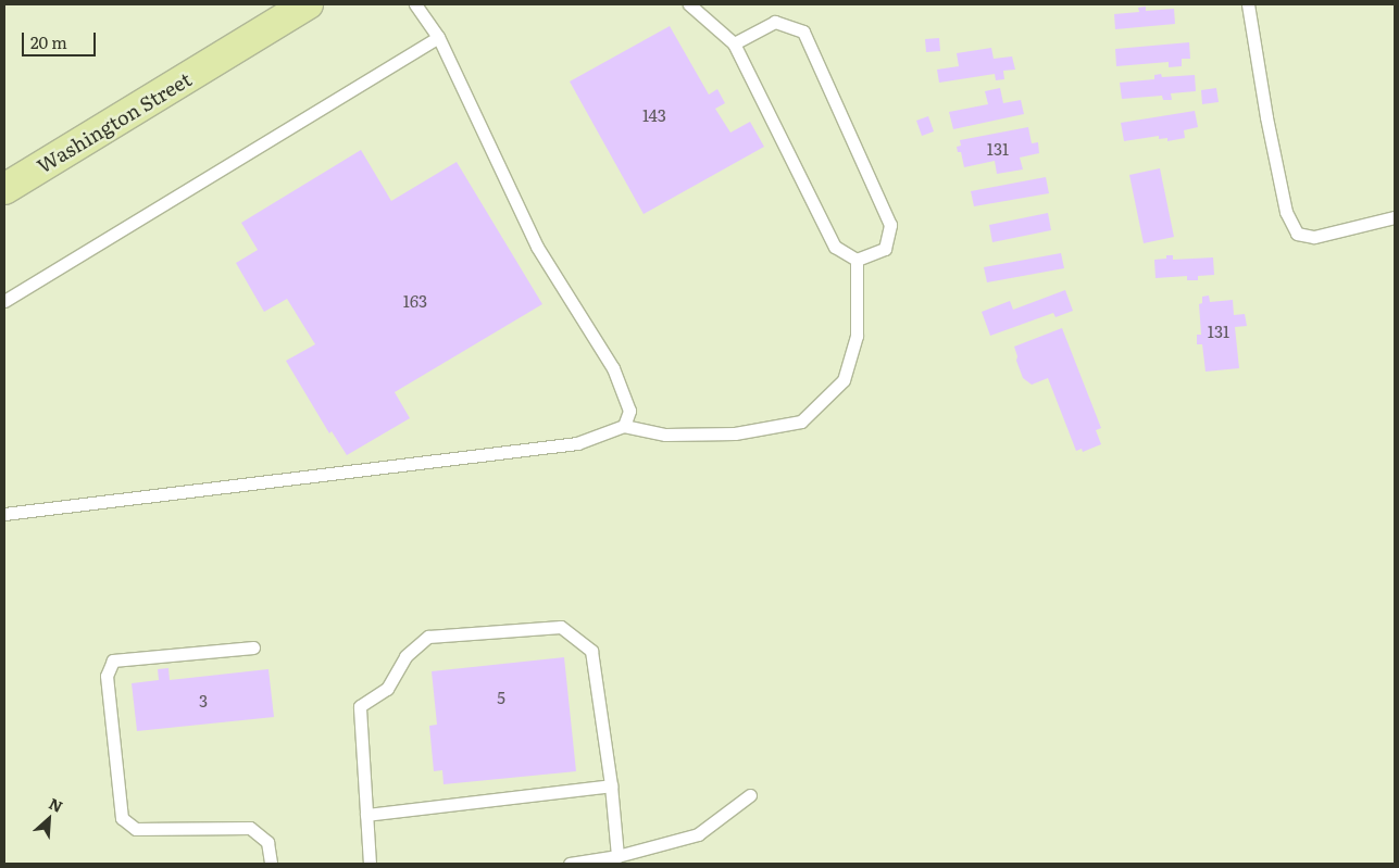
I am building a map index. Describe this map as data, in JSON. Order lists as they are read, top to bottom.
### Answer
{
  "streets": {
    "main road": ["Washington Street"]
  },
  "house_numbers": [
    "143",
    "131",
    "163",
    "131",
    "5",
    "3"
  ],
  "scale_bar": "20 m",
  "north": "top right"
}
